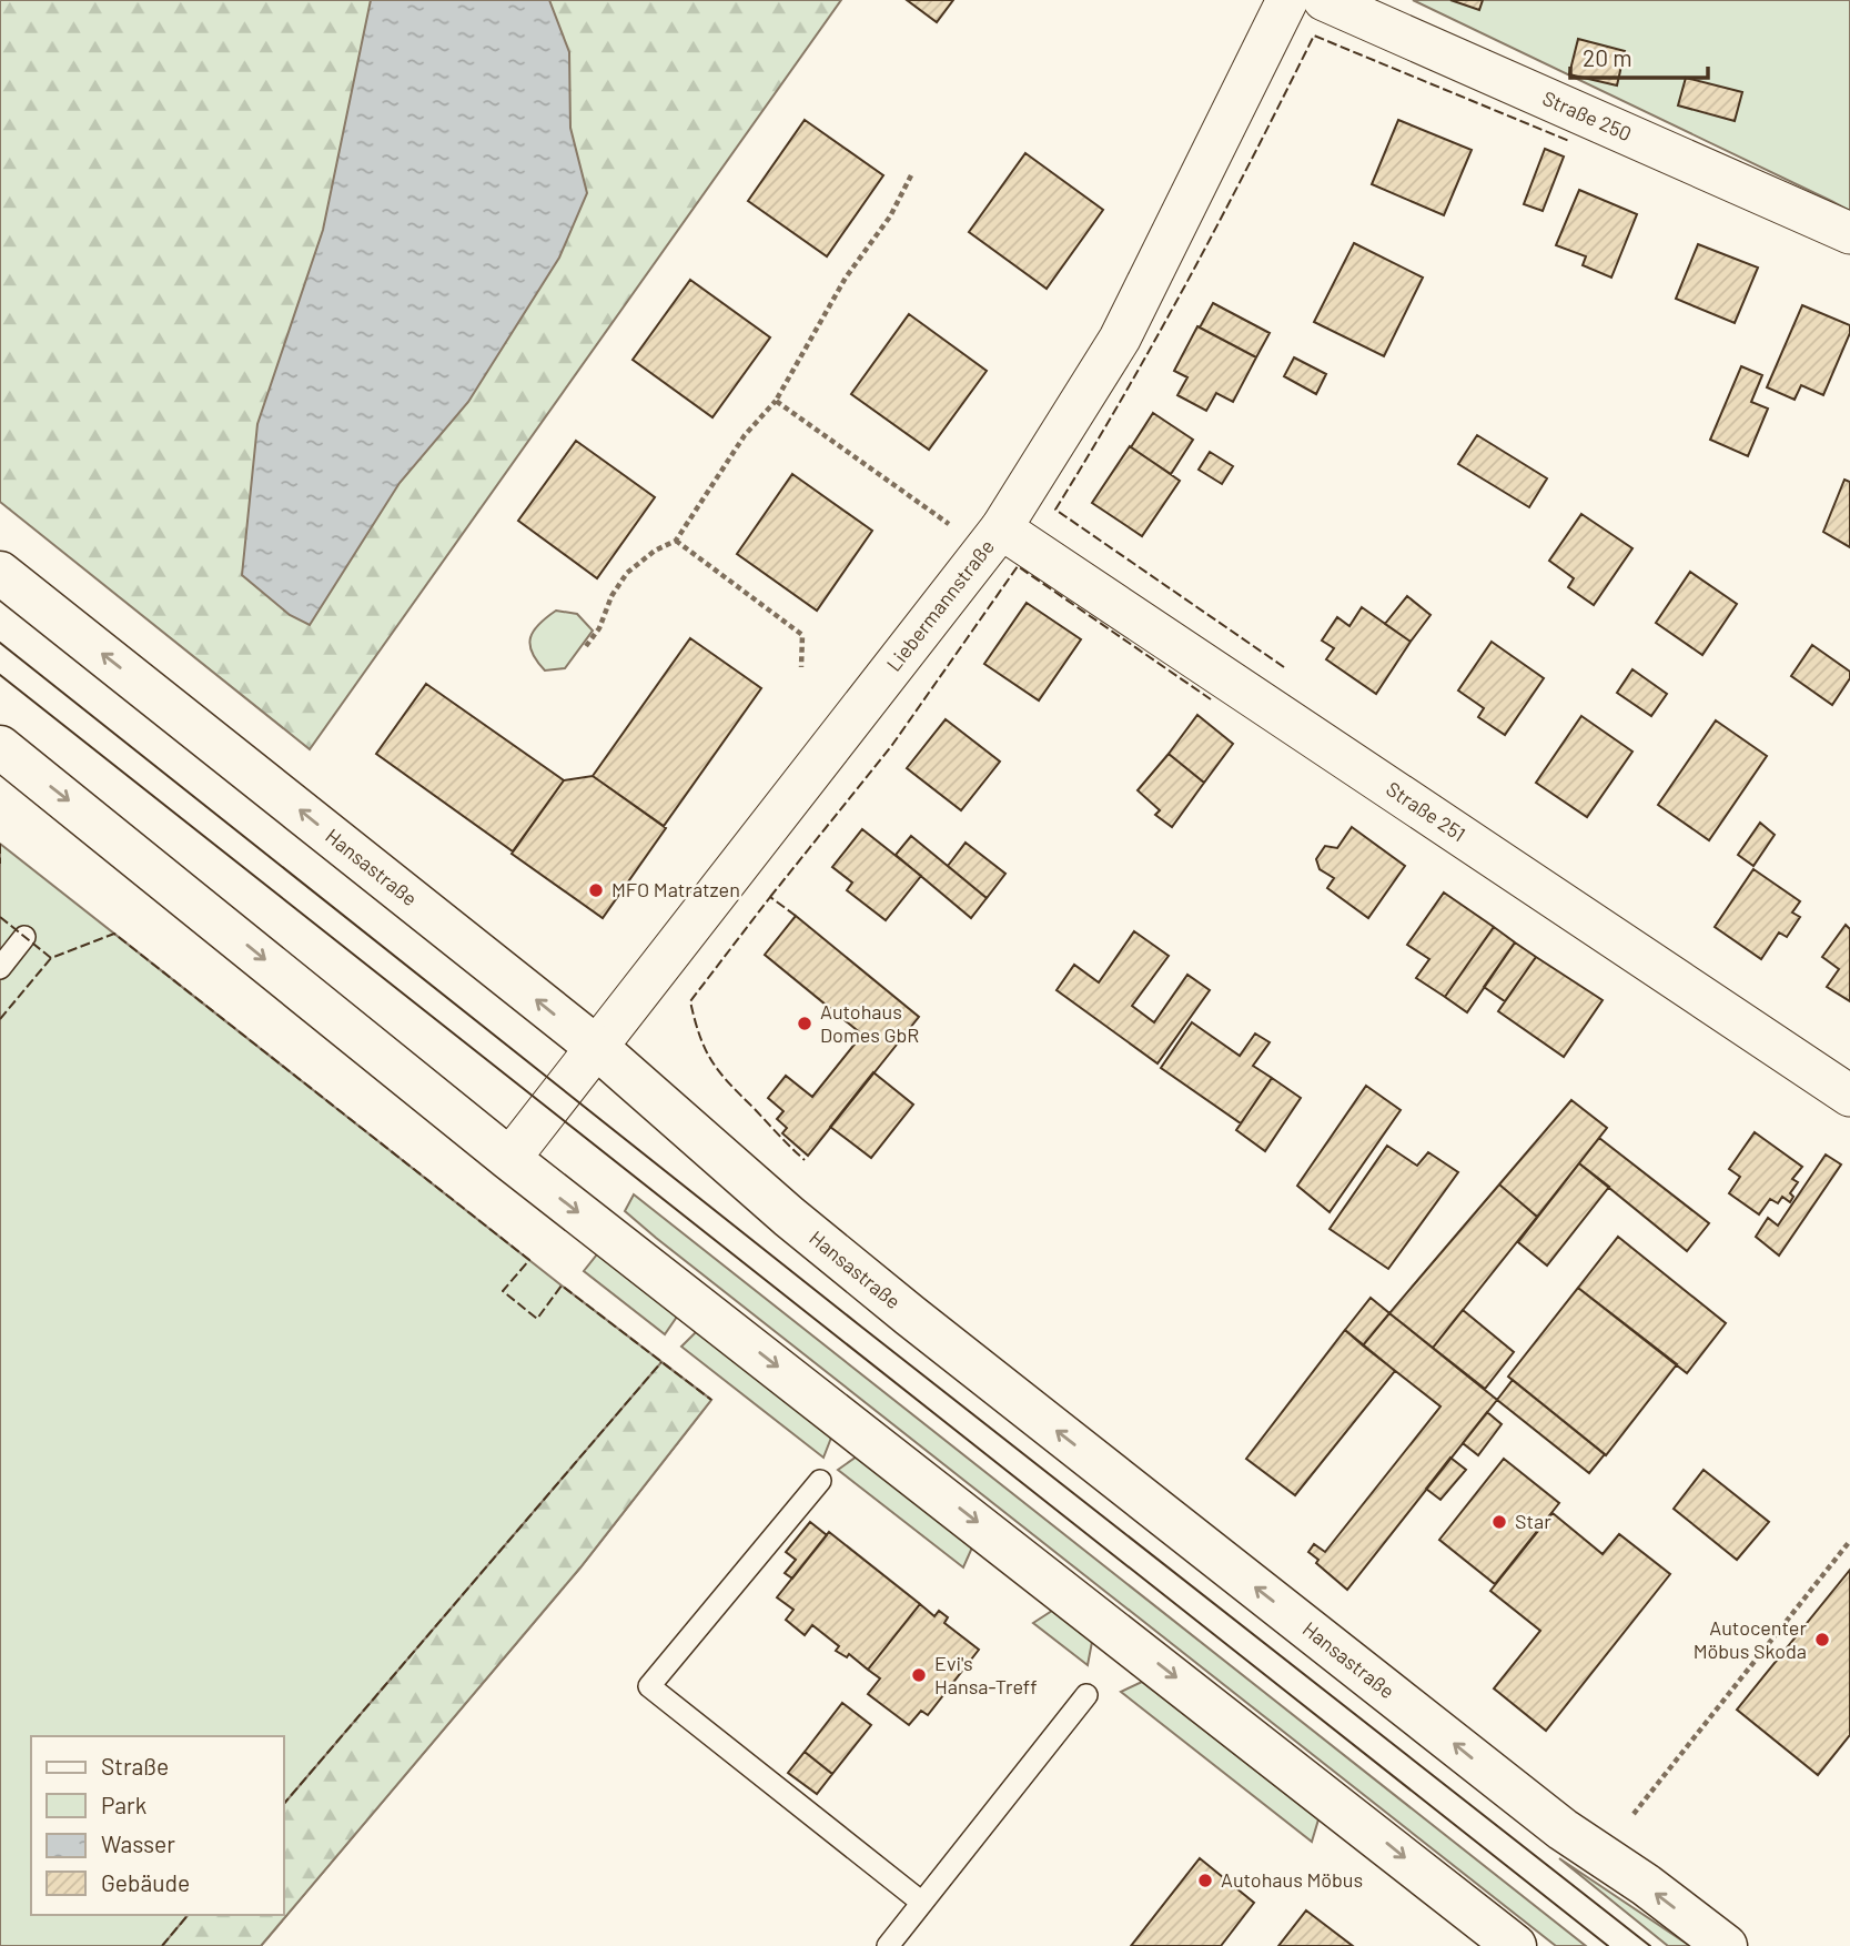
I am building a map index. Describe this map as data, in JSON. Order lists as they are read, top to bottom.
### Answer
{
  "streets": {
    "main road": ["Hansastraße"],
    "street": ["Straße 250", "Liebermannstraße", "Straße 251"]
  },
  "crossings": [
    ["Liebermannstraße", "Straße 251"],
    ["Liebermannstraße", "Hansastraße"]
  ],
  "places": [
    "MFO Matratzen",
    "Autohaus Domes GbR",
    "Star",
    "Autocenter Möbus Skoda",
    "Evi's Hansa-Treff",
    "Autohaus Möbus"
  ],
  "legend": [
    "Straße",
    "Park",
    "Wasser",
    "Gebäude"
  ],
  "scale_bar": "20 m"
}
